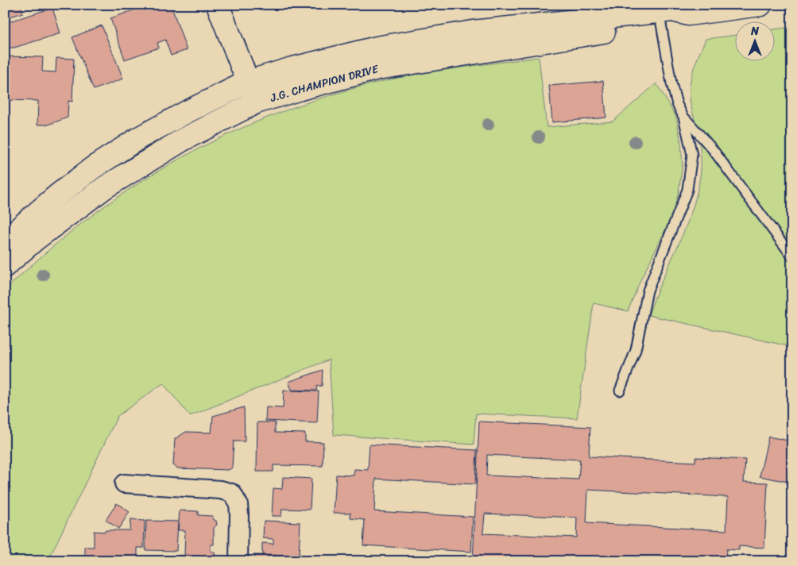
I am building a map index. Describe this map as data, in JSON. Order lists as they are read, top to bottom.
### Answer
{
  "streets": {
    "main road": ["J.G. CHAMPION DRIVE"]
  },
  "north": "top"
}
